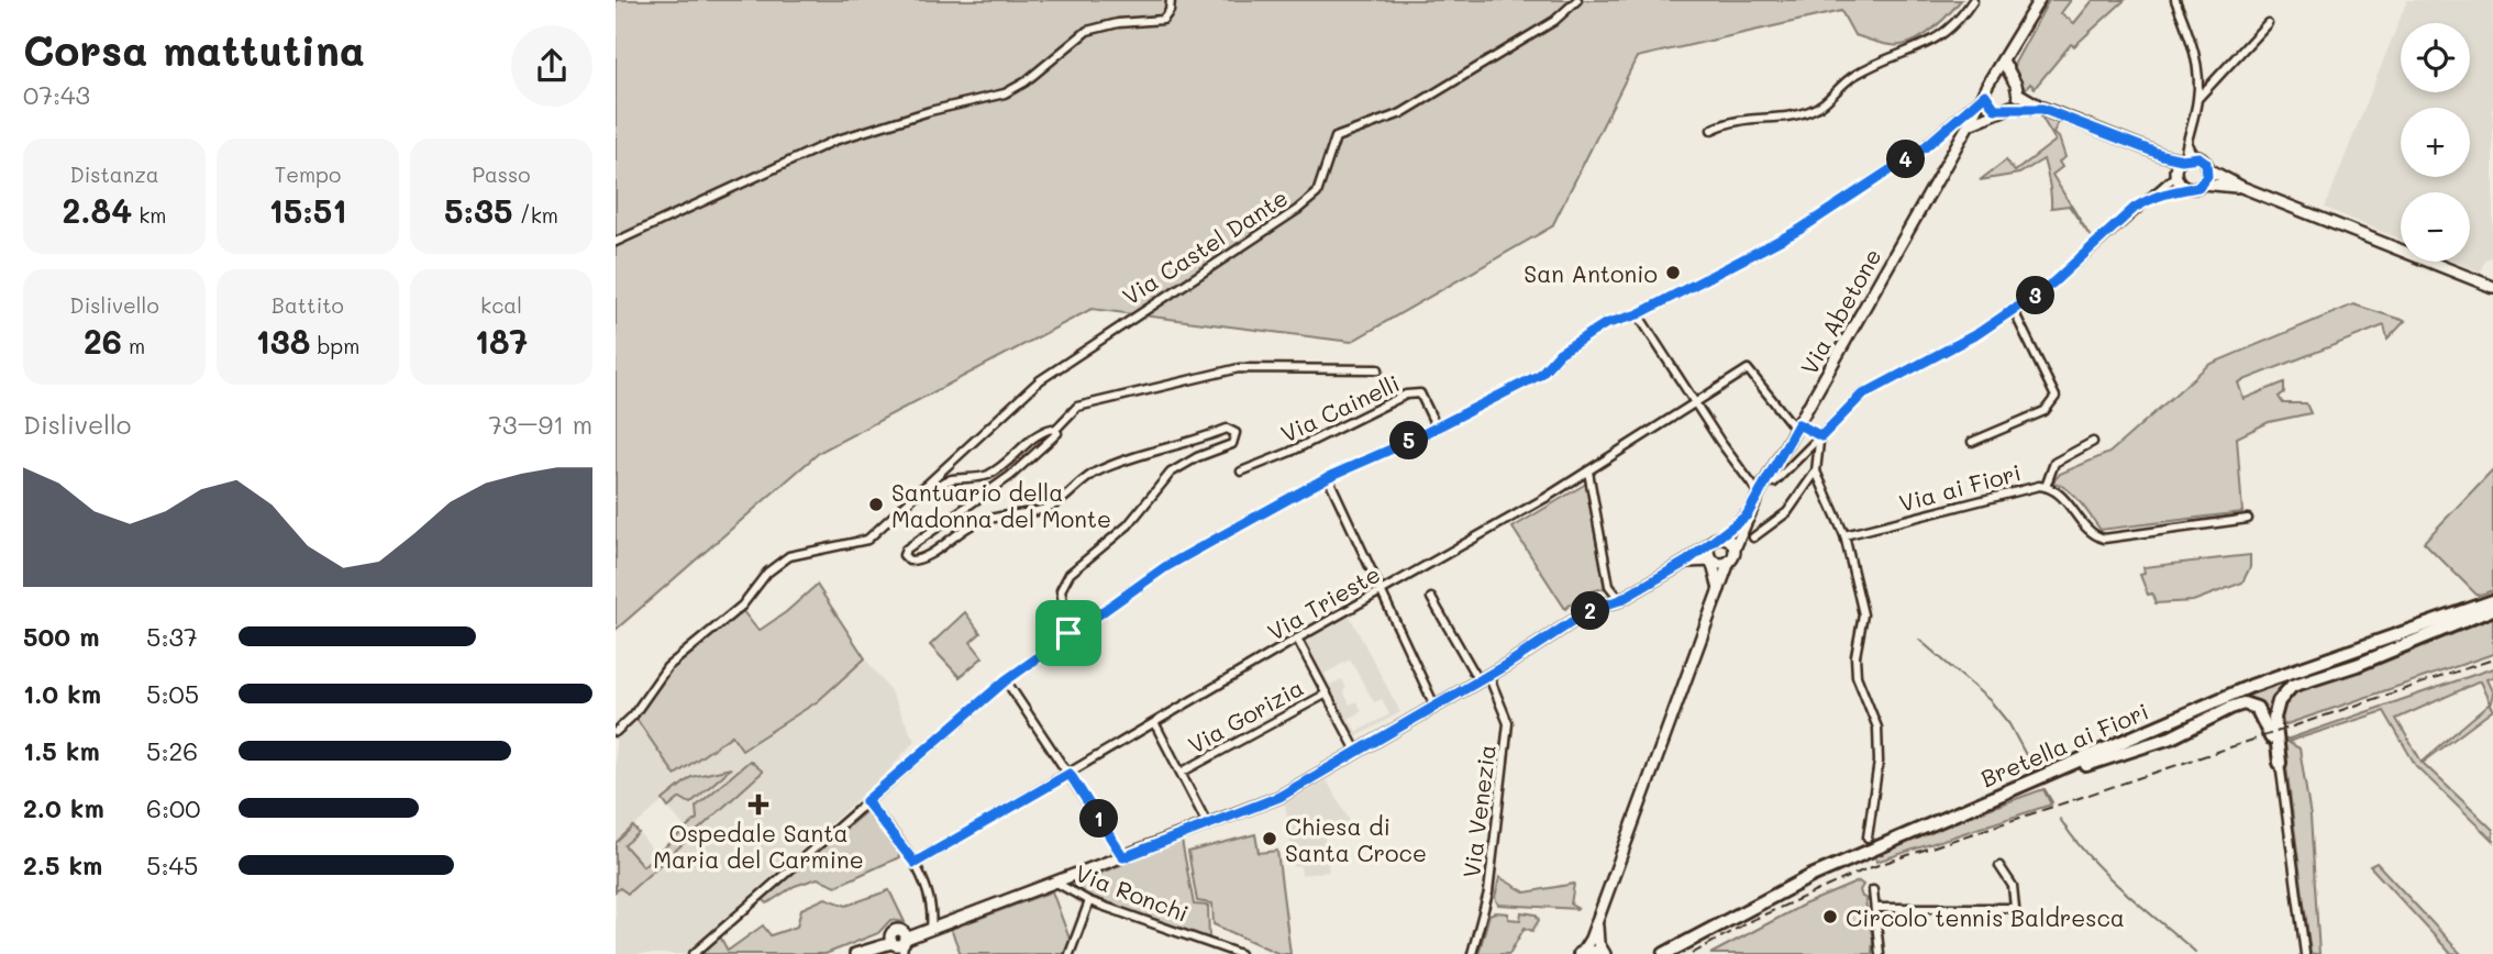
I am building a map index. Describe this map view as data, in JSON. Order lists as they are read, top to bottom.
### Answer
{
  "streets": {
    "main road": ["Via Abetone", "Bretella ai Fiori"],
    "street": [
      "Via Castel Dante",
      "Via Cainelli",
      "Via ai Fiori",
      "Via Trieste",
      "Via Gorizia",
      "Via Venezia",
      "Via Ronchi"
    ]
  },
  "crossings": [
    ["Via Abetone", "Via Trieste"]
  ],
  "places": {
    "other": [
      "San Antonio",
      "Santuario della Madonna del Monte",
      "Chiesa di Santa Croce",
      "Circolo tennis Baldresca"
    ],
    "health": ["Ospedale Santa Maria del Carmine"]
  },
  "page": {
    "heading": ["Corsa mattutina", "07:43"],
    "map_buttons": ["+", "−"],
    "stats": [
      ["Distanza", "2.84 km"],
      ["Tempo", "15:51"],
      ["Passo", "5:35 /km"],
      ["Dislivello", "26 m"],
      ["Battito", "138 bpm"],
      ["kcal", "187"]
    ],
    "pins": [
      "4",
      "3",
      "5",
      "2",
      "1"
    ],
    "chart": ["Dislivello", "73–91 m"],
    "list": [
      {
        "name": "500 m",
        "note": "5:37"
      },
      {
        "name": "1.0 km",
        "note": "5:05"
      },
      {
        "name": "1.5 km",
        "note": "5:26"
      },
      {
        "name": "2.0 km",
        "note": "6:00"
      },
      {
        "name": "2.5 km",
        "note": "5:45"
      }
    ]
  }
}
